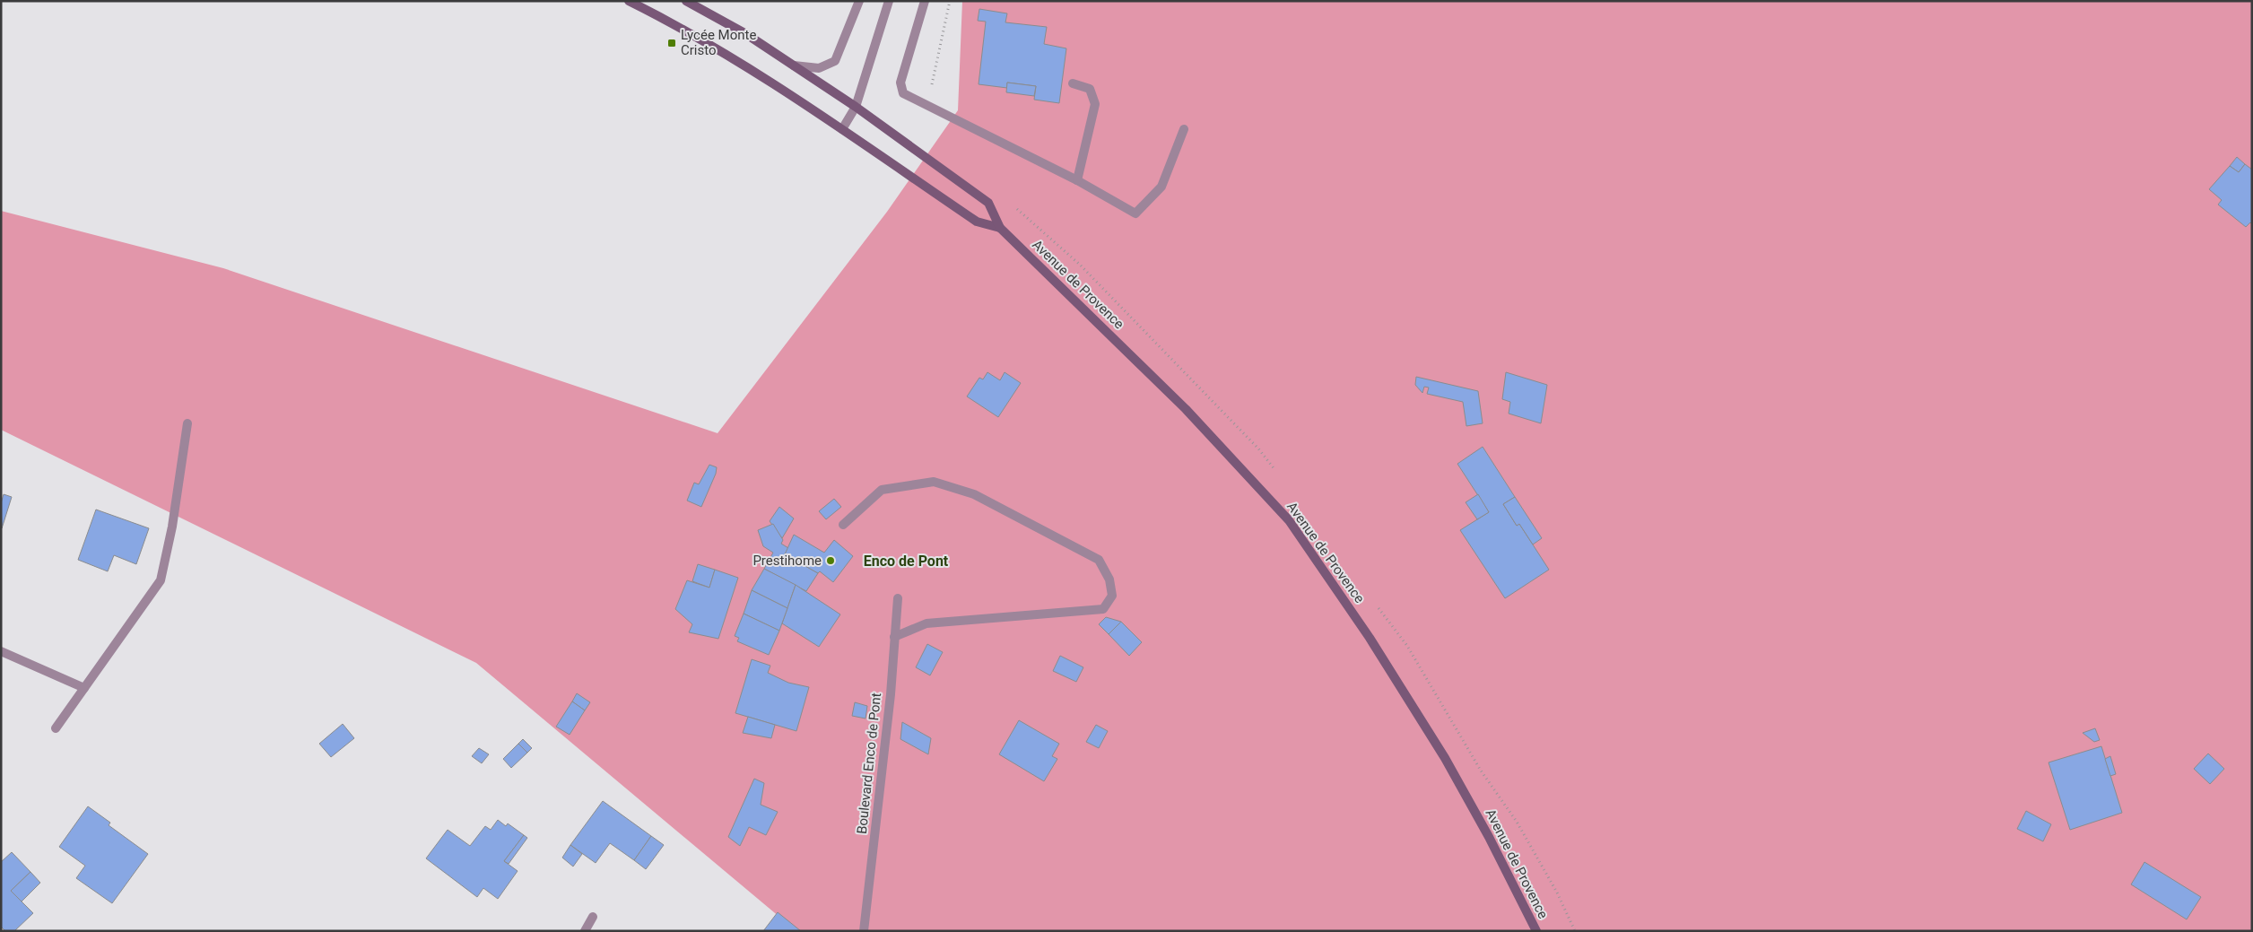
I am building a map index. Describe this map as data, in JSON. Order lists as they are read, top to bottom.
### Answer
{
  "streets": {
    "main road": ["Avenue de Provence"],
    "street": ["Boulevard Enco de Pont"]
  },
  "districts": ["Enco de Pont"],
  "places": {
    "transit": ["Lycée Monte Cristo"],
    "other": ["Prestihome"]
  }
}
